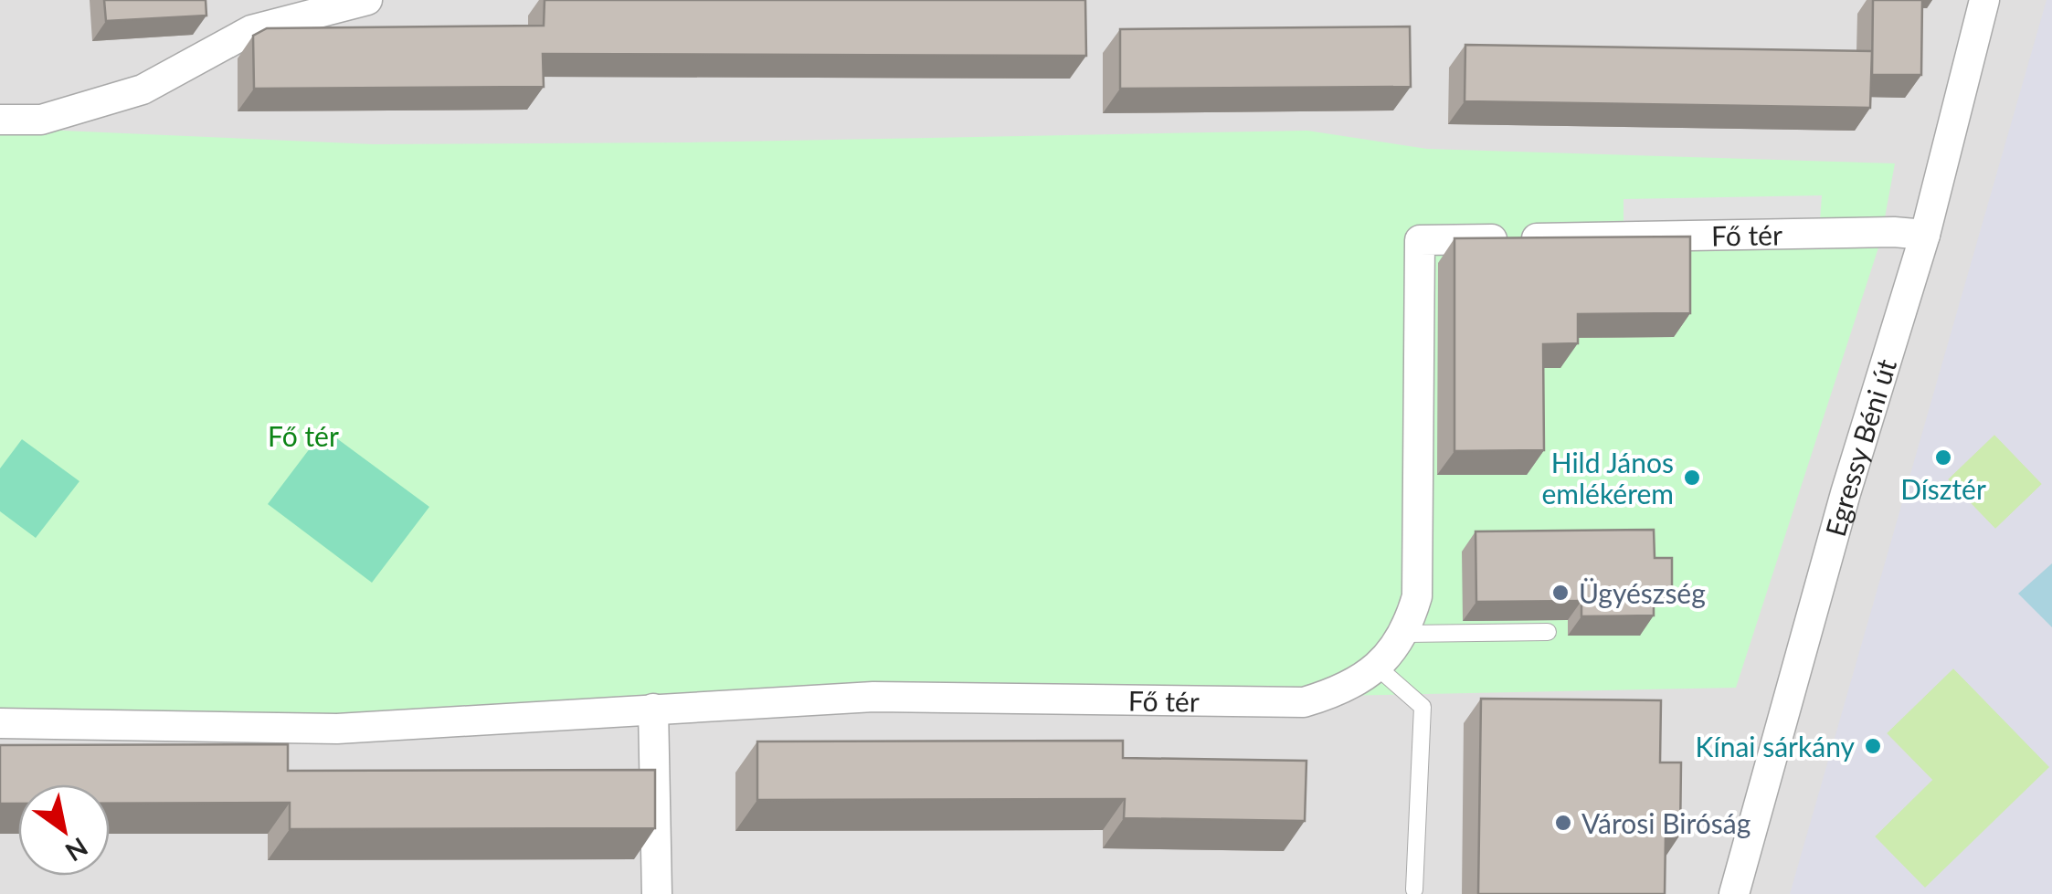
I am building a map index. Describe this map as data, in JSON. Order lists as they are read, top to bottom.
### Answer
{
  "streets": {
    "street": ["Fő tér", "Egressy Béni út"]
  },
  "crossings": [
    ["Fő tér", "Egressy Béni út"]
  ],
  "parks": ["Fő tér"],
  "places": [
    "Dísztér",
    "Hild János emlékérem",
    "Ügyészség",
    "Kínai sárkány",
    "Városi Biróság"
  ],
  "north": "bottom right"
}
